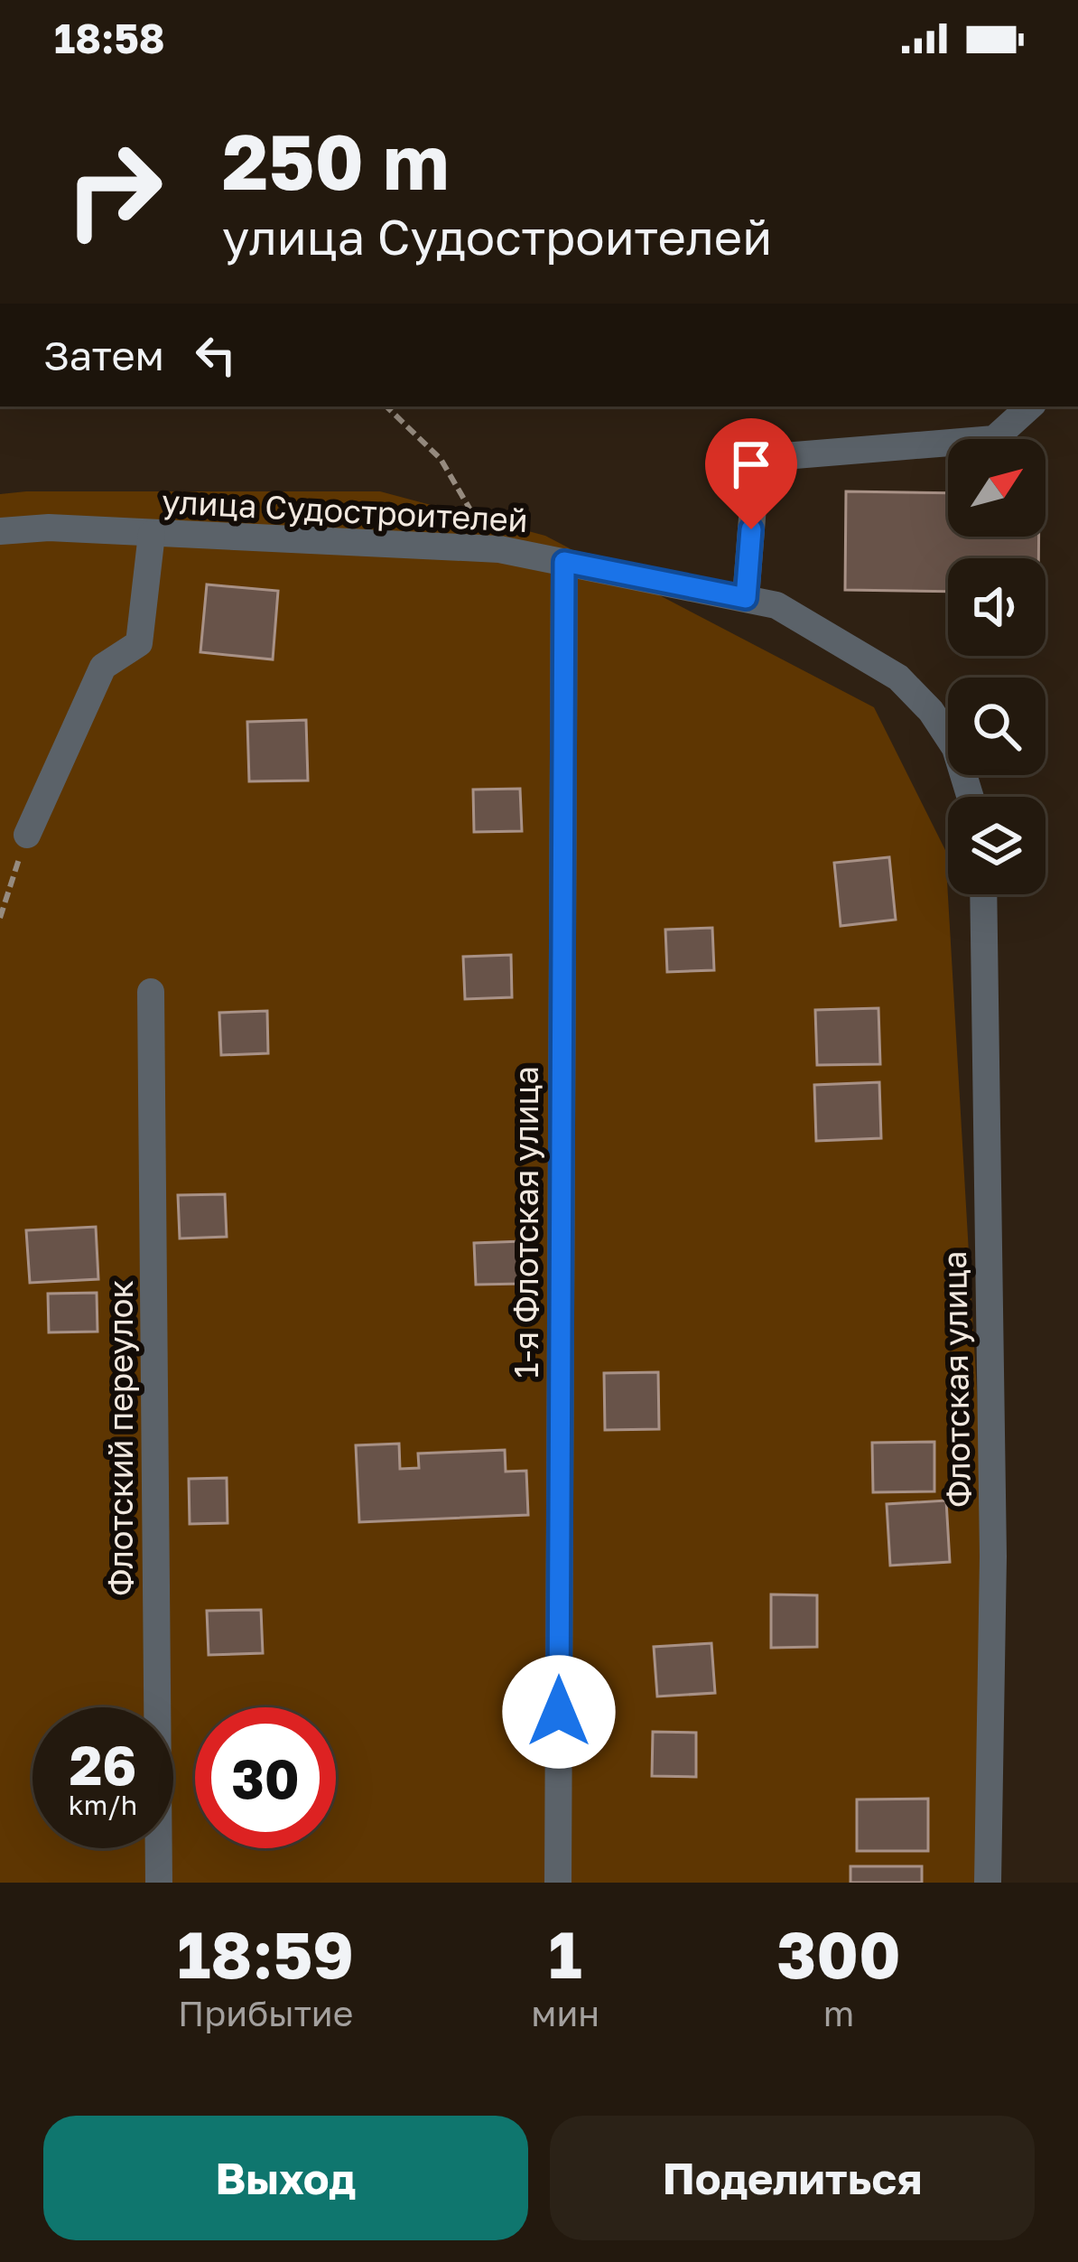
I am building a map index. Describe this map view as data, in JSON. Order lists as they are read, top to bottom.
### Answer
{
  "streets": {
    "street": [
      "улица Судостроителей",
      "1-я Флотская улица",
      "Флотская улица",
      "Флотский переулок"
    ]
  },
  "crossings": [
    ["улица Судостроителей", "1-я Флотская улица"]
  ],
  "north": "top right",
  "page": {
    "status": "18:58",
    "turn": ["250 m", "улица Судостроителей"],
    "then": "Затем",
    "speed": "26 km/h",
    "limit": "30",
    "eta": [
      "18:59",
      "Прибытие",
      "1",
      "мин",
      "300",
      "m"
    ],
    "buttons": ["Выход", "Поделиться"]
  }
}
